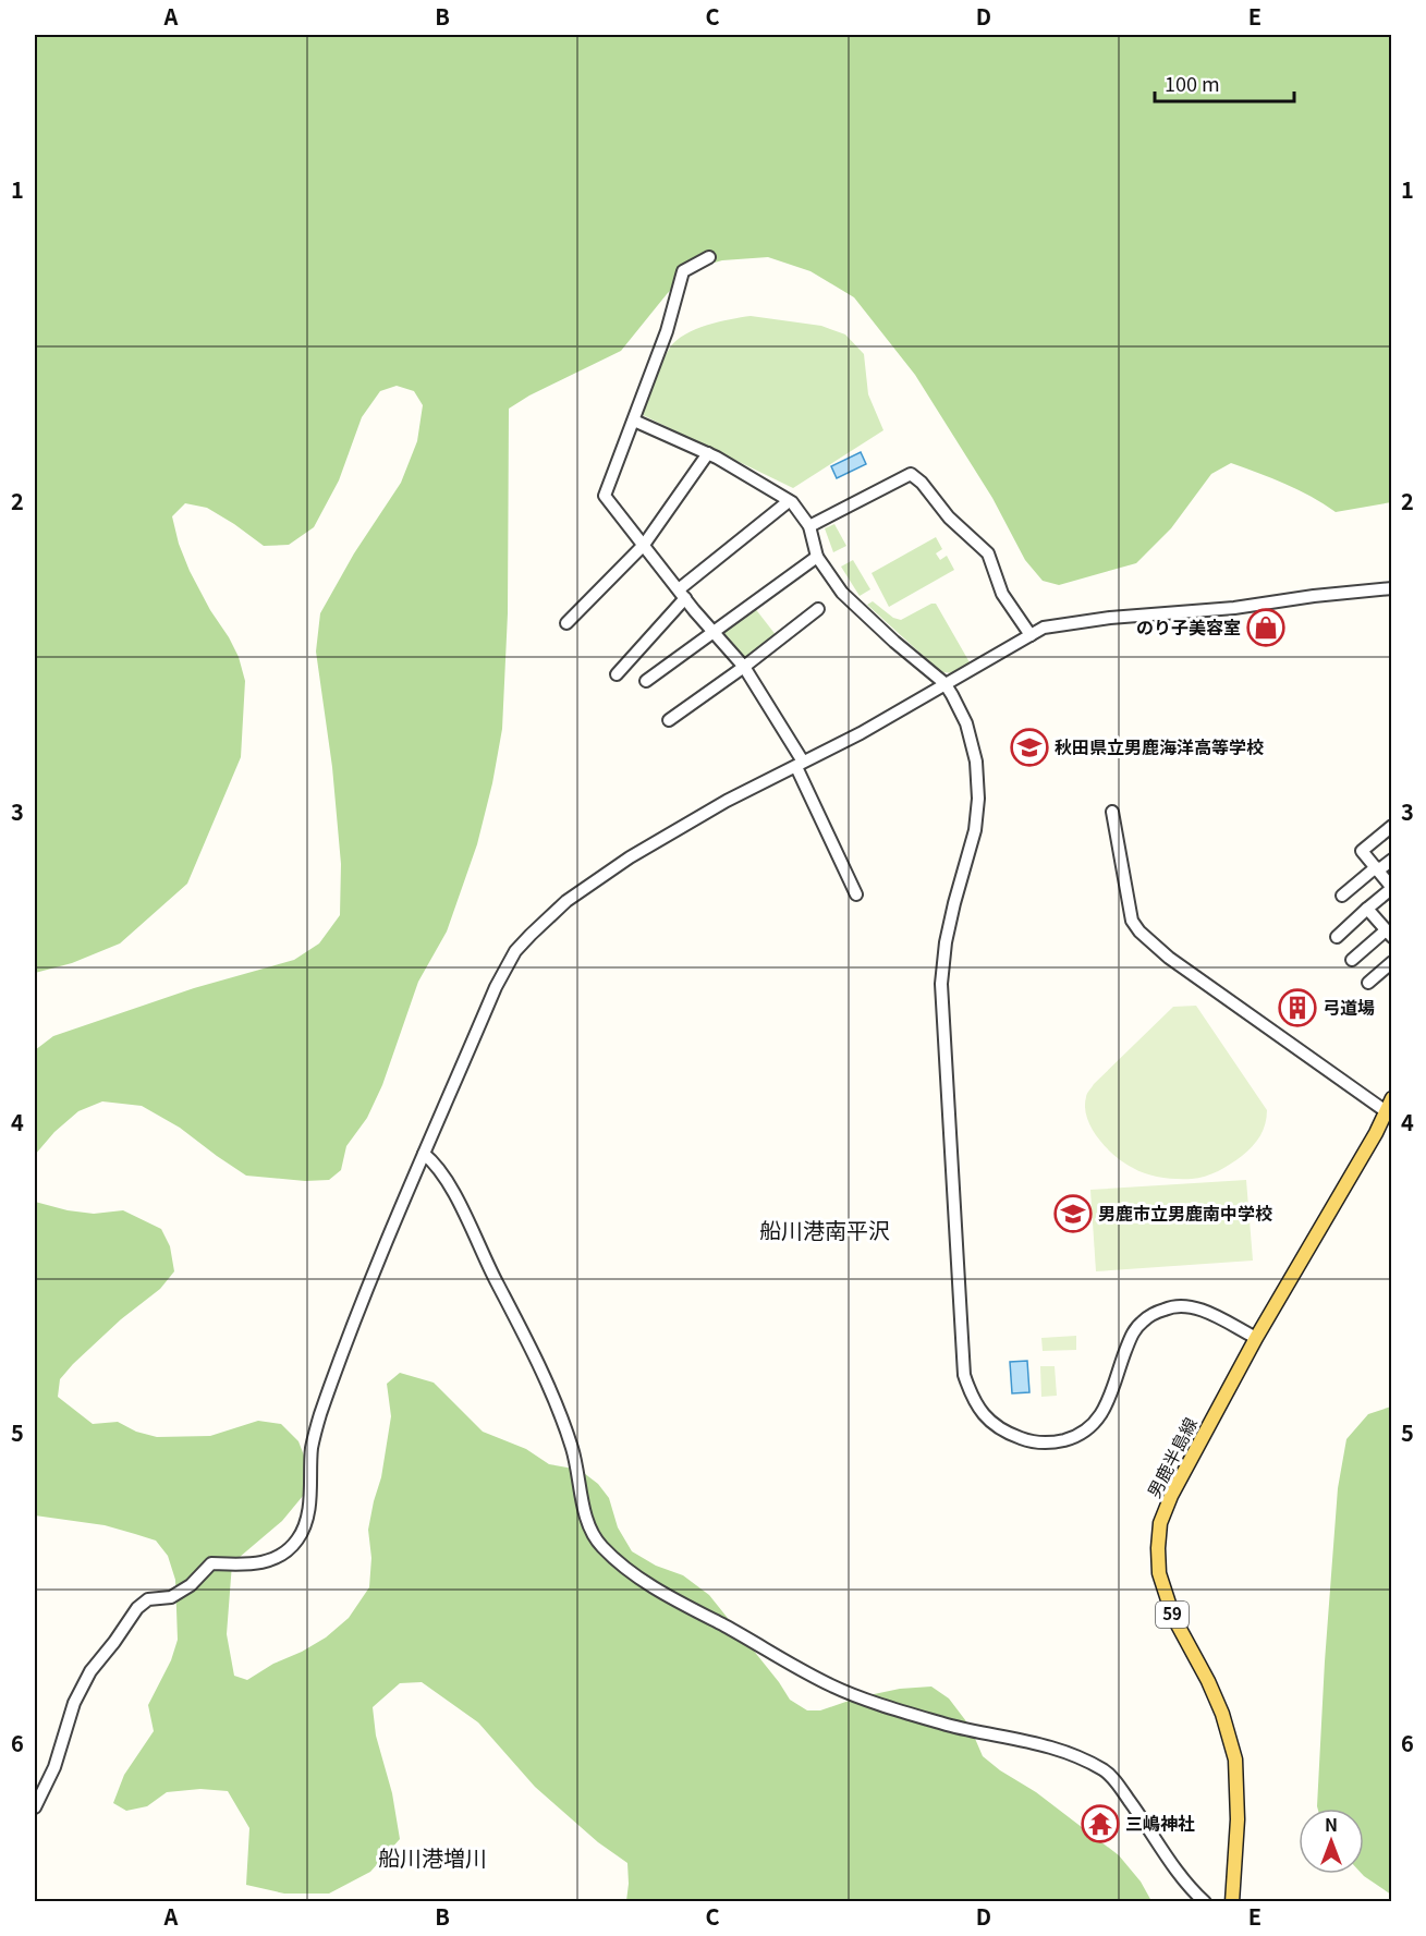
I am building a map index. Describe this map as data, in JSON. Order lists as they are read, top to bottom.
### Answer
{
  "streets": {
    "main road": ["男鹿半島線", "59"]
  },
  "districts": ["船川港南平沢", "船川港増川"],
  "places": {
    "shop": ["のり子美容室"],
    "school or university": ["秋田県立男鹿海洋高等学校", "男鹿市立男鹿南中学校"],
    "building": ["弓道場"],
    "temple": ["三嶋神社"]
  },
  "scale_bar": "100 m",
  "north": "top",
  "grid": {
    "columns": [
      "A",
      "B",
      "C",
      "D",
      "E"
    ],
    "rows": [
      "1",
      "2",
      "3",
      "4",
      "5",
      "6"
    ]
  }
}
